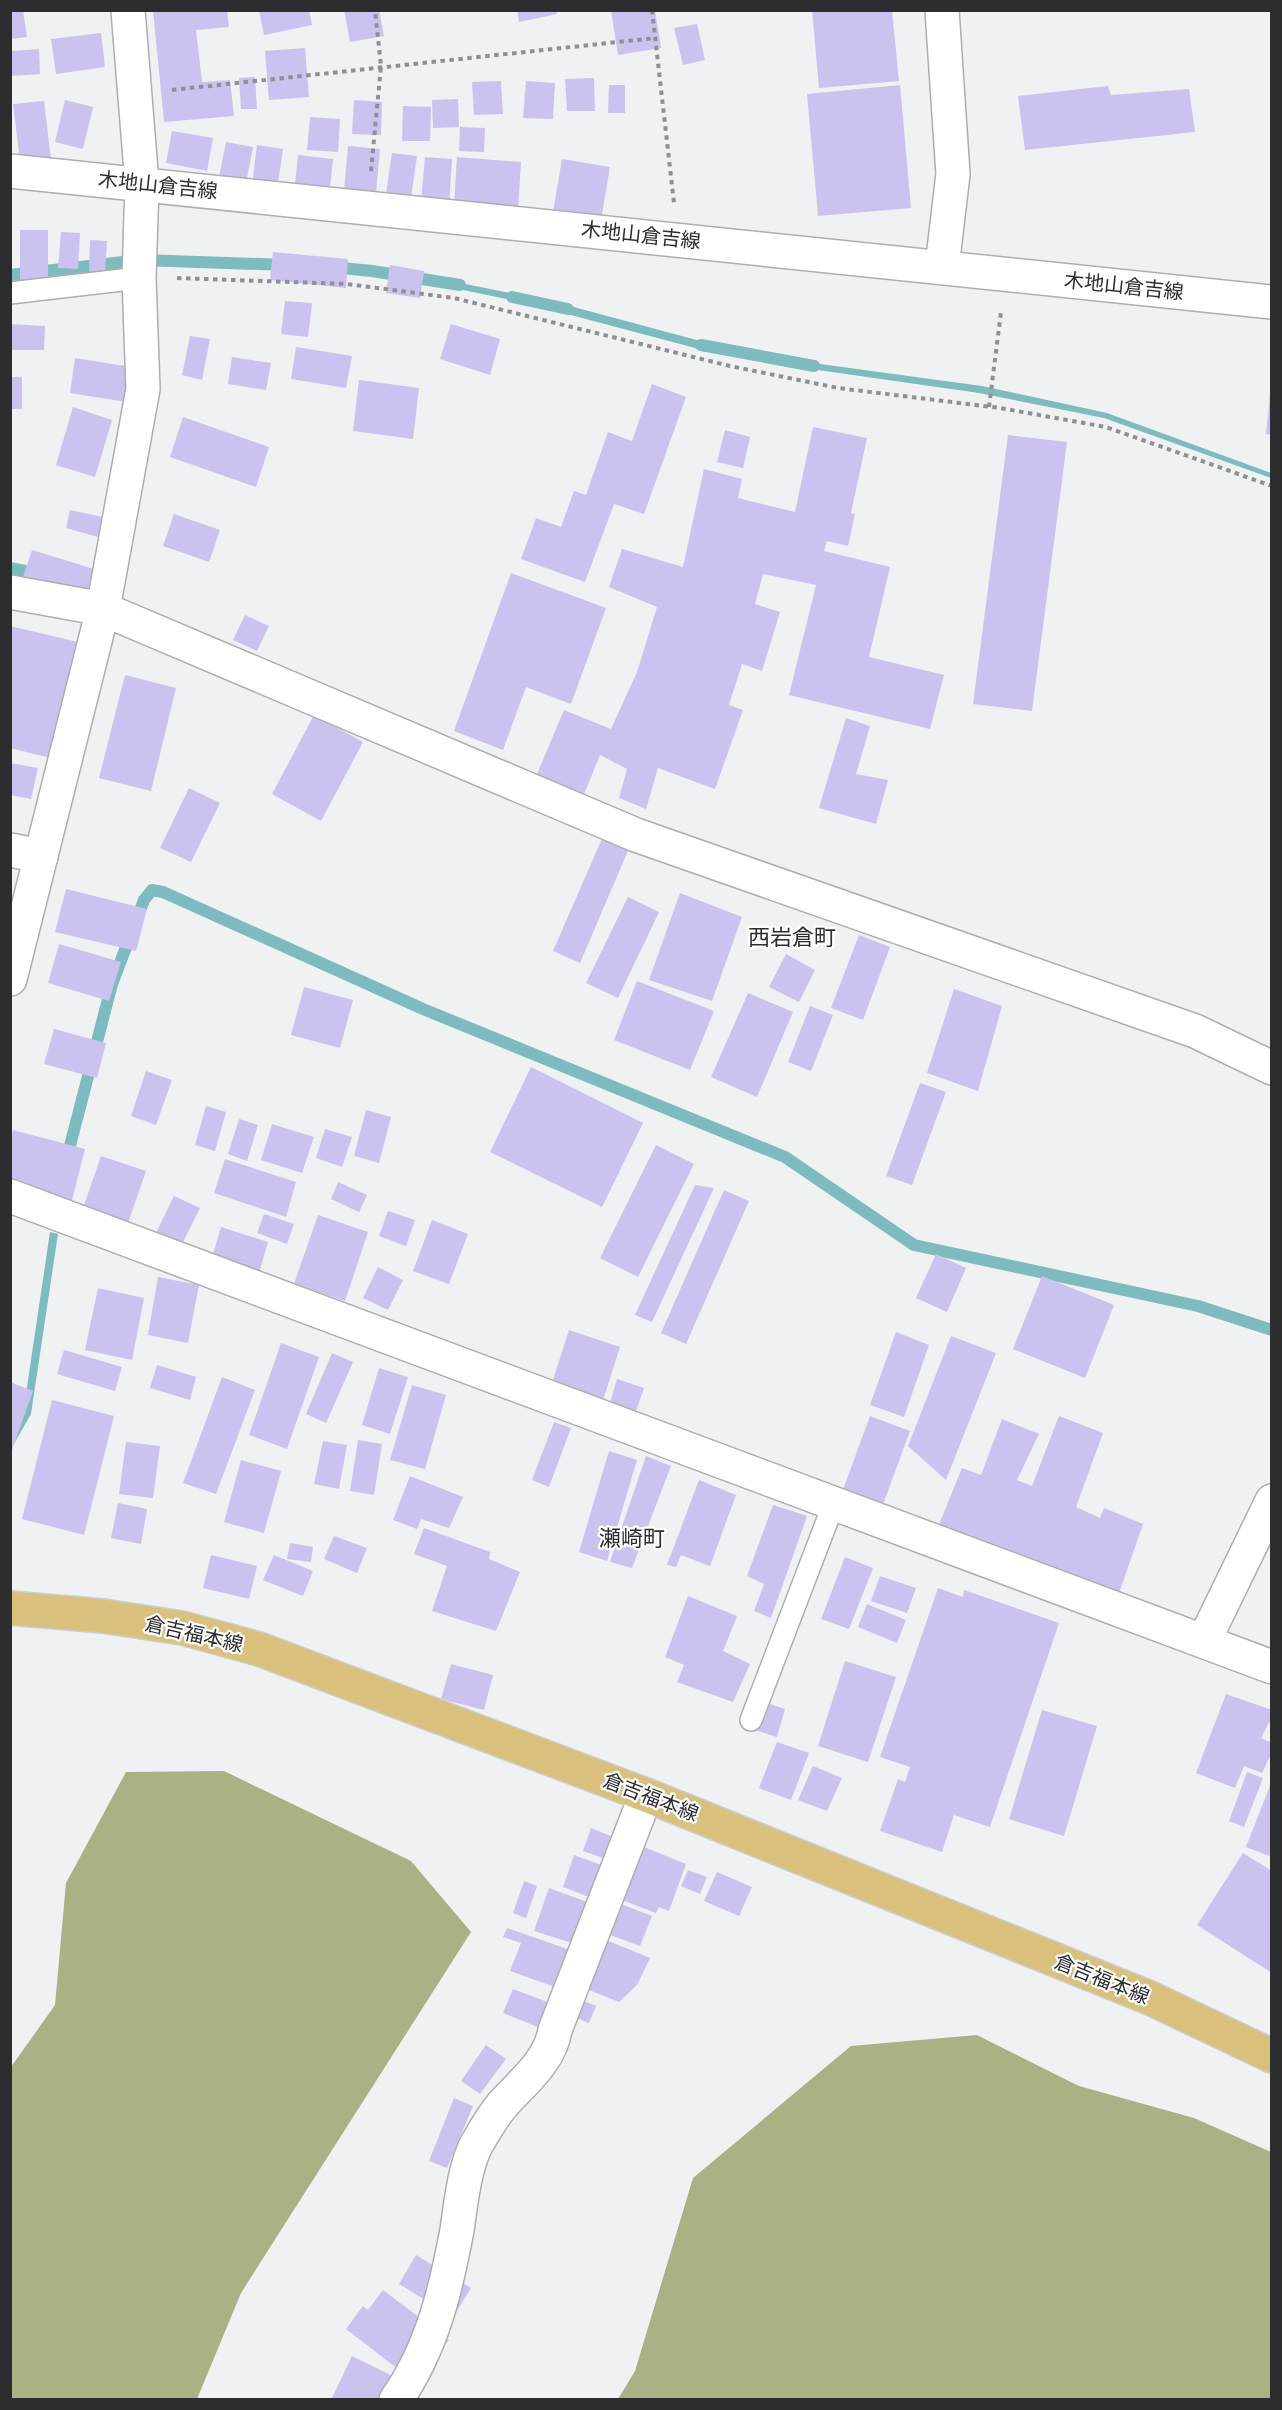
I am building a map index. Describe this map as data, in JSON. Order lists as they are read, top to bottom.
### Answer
{
  "streets": {
    "main road": ["倉吉福本線"],
    "street": ["木地山倉吉線"]
  },
  "districts": ["西岩倉町", "瀬崎町"]
}
